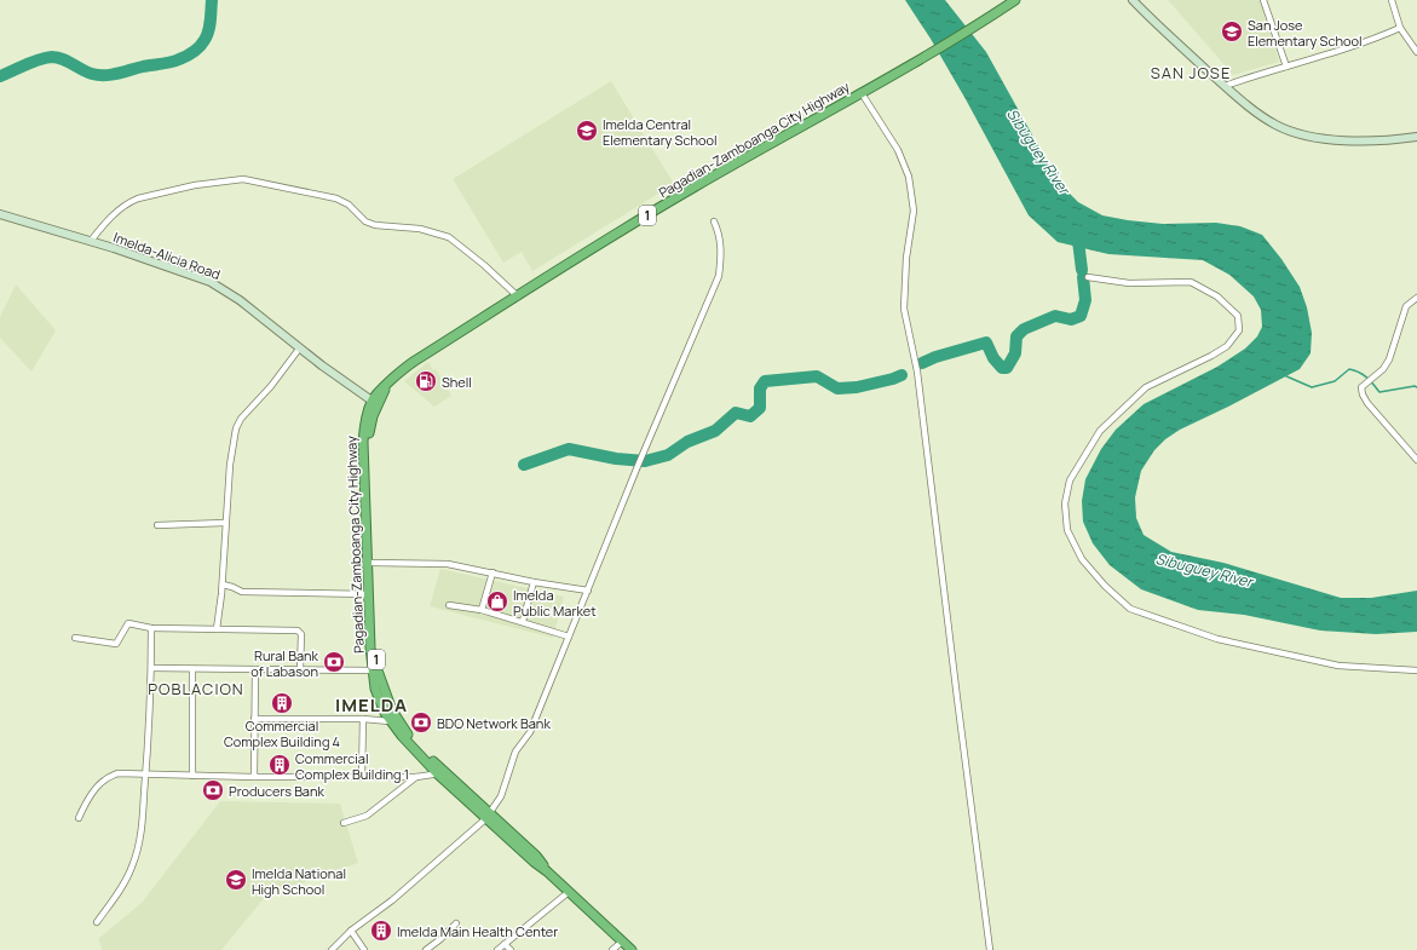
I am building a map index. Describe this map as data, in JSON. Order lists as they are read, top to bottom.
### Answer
{
  "streets": {
    "highway": ["Pagadian-Zamboanga City Highway", "1"],
    "main road": ["Imelda-Alicia Road"]
  },
  "crossings": [
    ["Pagadian-Zamboanga City Highway", "Imelda-Alicia Road"]
  ],
  "districts": ["SAN JOSE", "POBLACION", "IMELDA"],
  "water": ["Sibuguey River"],
  "places": {
    "school or university": ["San Jose Elementary School", "Imelda Central Elementary School", "Imelda National High School"],
    "fuel station": ["Shell"],
    "shop": ["Imelda Public Market"],
    "bank": ["Rural Bank of Labason", "BDO Network Bank", "Producers Bank"],
    "building": ["Commercial Complex Building 4", "Commercial Complex Building 1", "Imelda Main Health Center"]
  }
}
